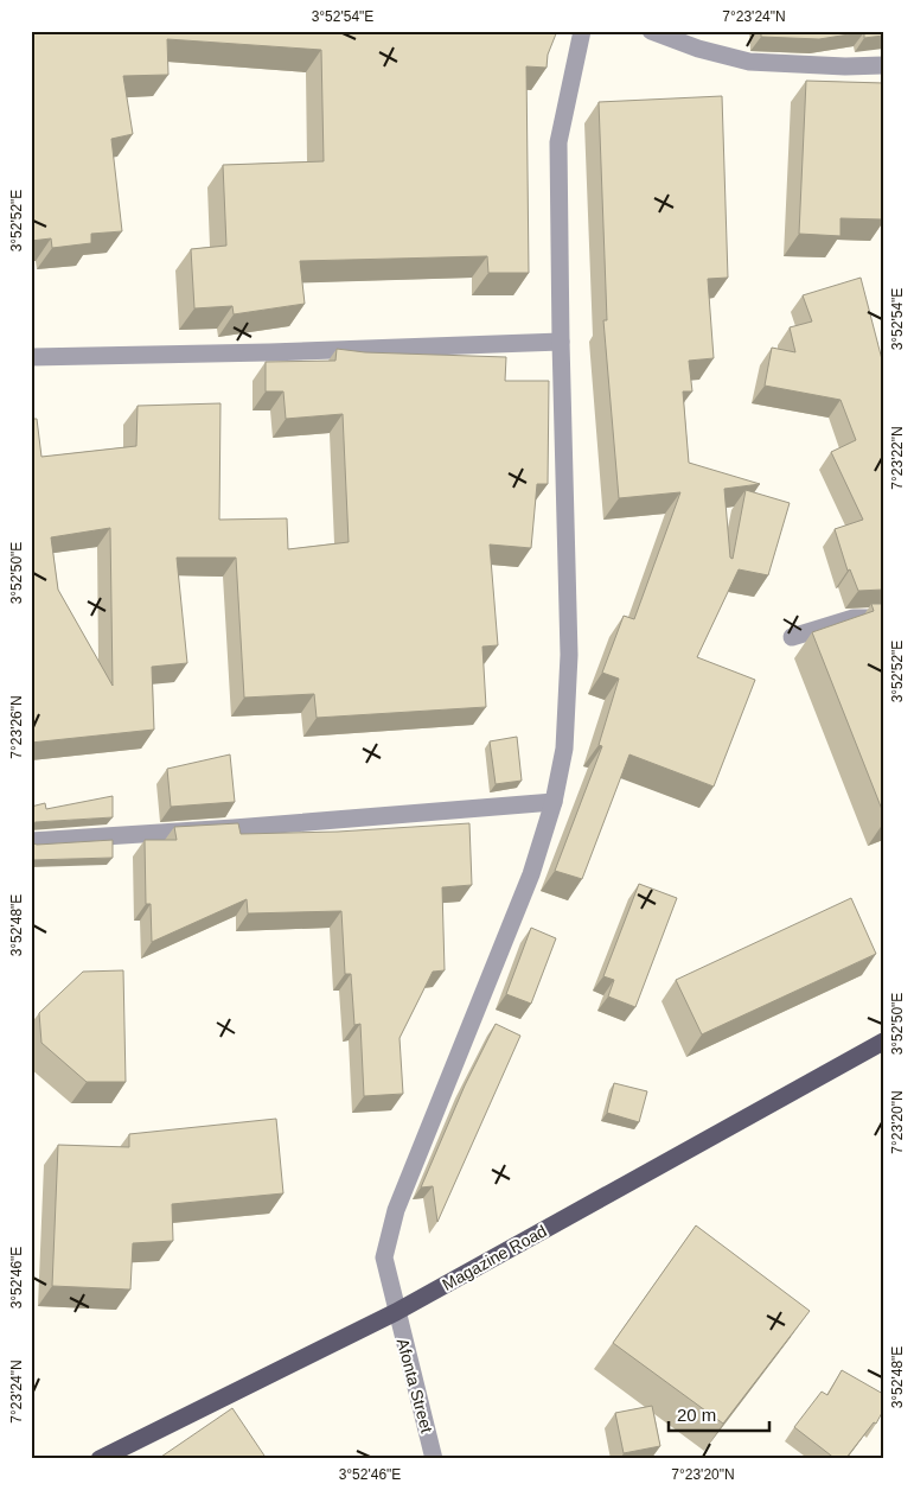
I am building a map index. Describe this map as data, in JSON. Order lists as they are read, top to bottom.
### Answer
{
  "streets": {
    "main road": ["Magazine Road"],
    "street": ["Afonta Street"]
  },
  "crossings": [
    ["Magazine Road", "Afonta Street"]
  ],
  "scale_bar": "20 m",
  "coordinates": [
    "3°52'54\"E",
    "7°23'24\"N",
    "3°52'52\"E",
    "7°23'22\"N",
    "3°52'50\"E",
    "7°23'26\"N",
    "3°52'48\"E",
    "7°23'20\"N",
    "3°52'46\"E"
  ]
}
